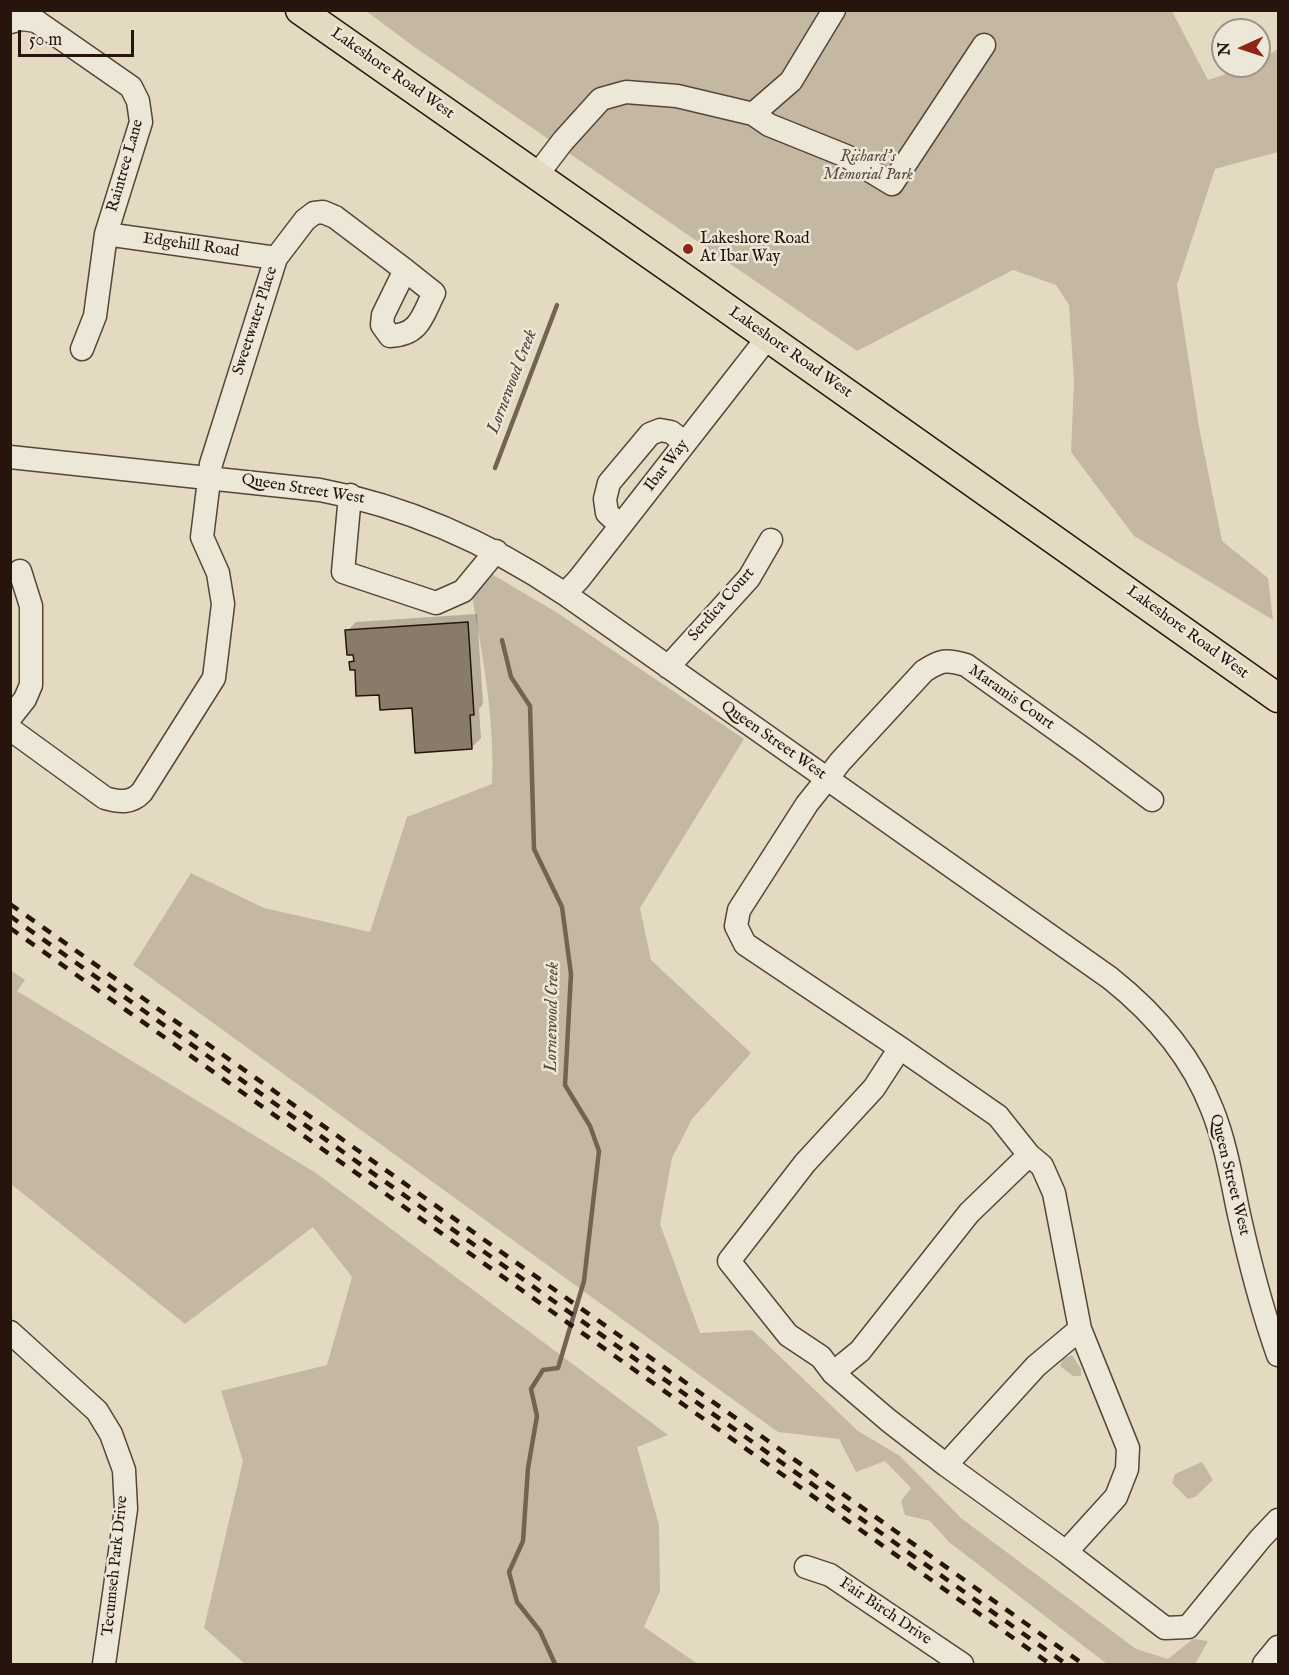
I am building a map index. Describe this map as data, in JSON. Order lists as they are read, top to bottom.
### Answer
{
  "streets": {
    "main road": ["Lakeshore Road West"],
    "street": [
      "Raintree Lane",
      "Edgehill Road",
      "Sweetwater Place",
      "Ibar Way",
      "Queen Street West",
      "Serdica Court",
      "Maramis Court",
      "Tecumseh Park Drive",
      "Fair Birch Drive"
    ]
  },
  "crossings": [
    ["Lakeshore Road West", "Ibar Way"],
    ["Raintree Lane", "Edgehill Road"],
    ["Edgehill Road", "Sweetwater Place"],
    ["Sweetwater Place", "Queen Street West"],
    ["Ibar Way", "Queen Street West"],
    ["Queen Street West", "Serdica Court"],
    ["Queen Street West", "Maramis Court"]
  ],
  "water": ["Lornewood Creek"],
  "parks": ["Richard's Memorial Park"],
  "places": ["Lakeshore Road At Ibar Way"],
  "scale_bar": "50 m",
  "north": "left"
}
